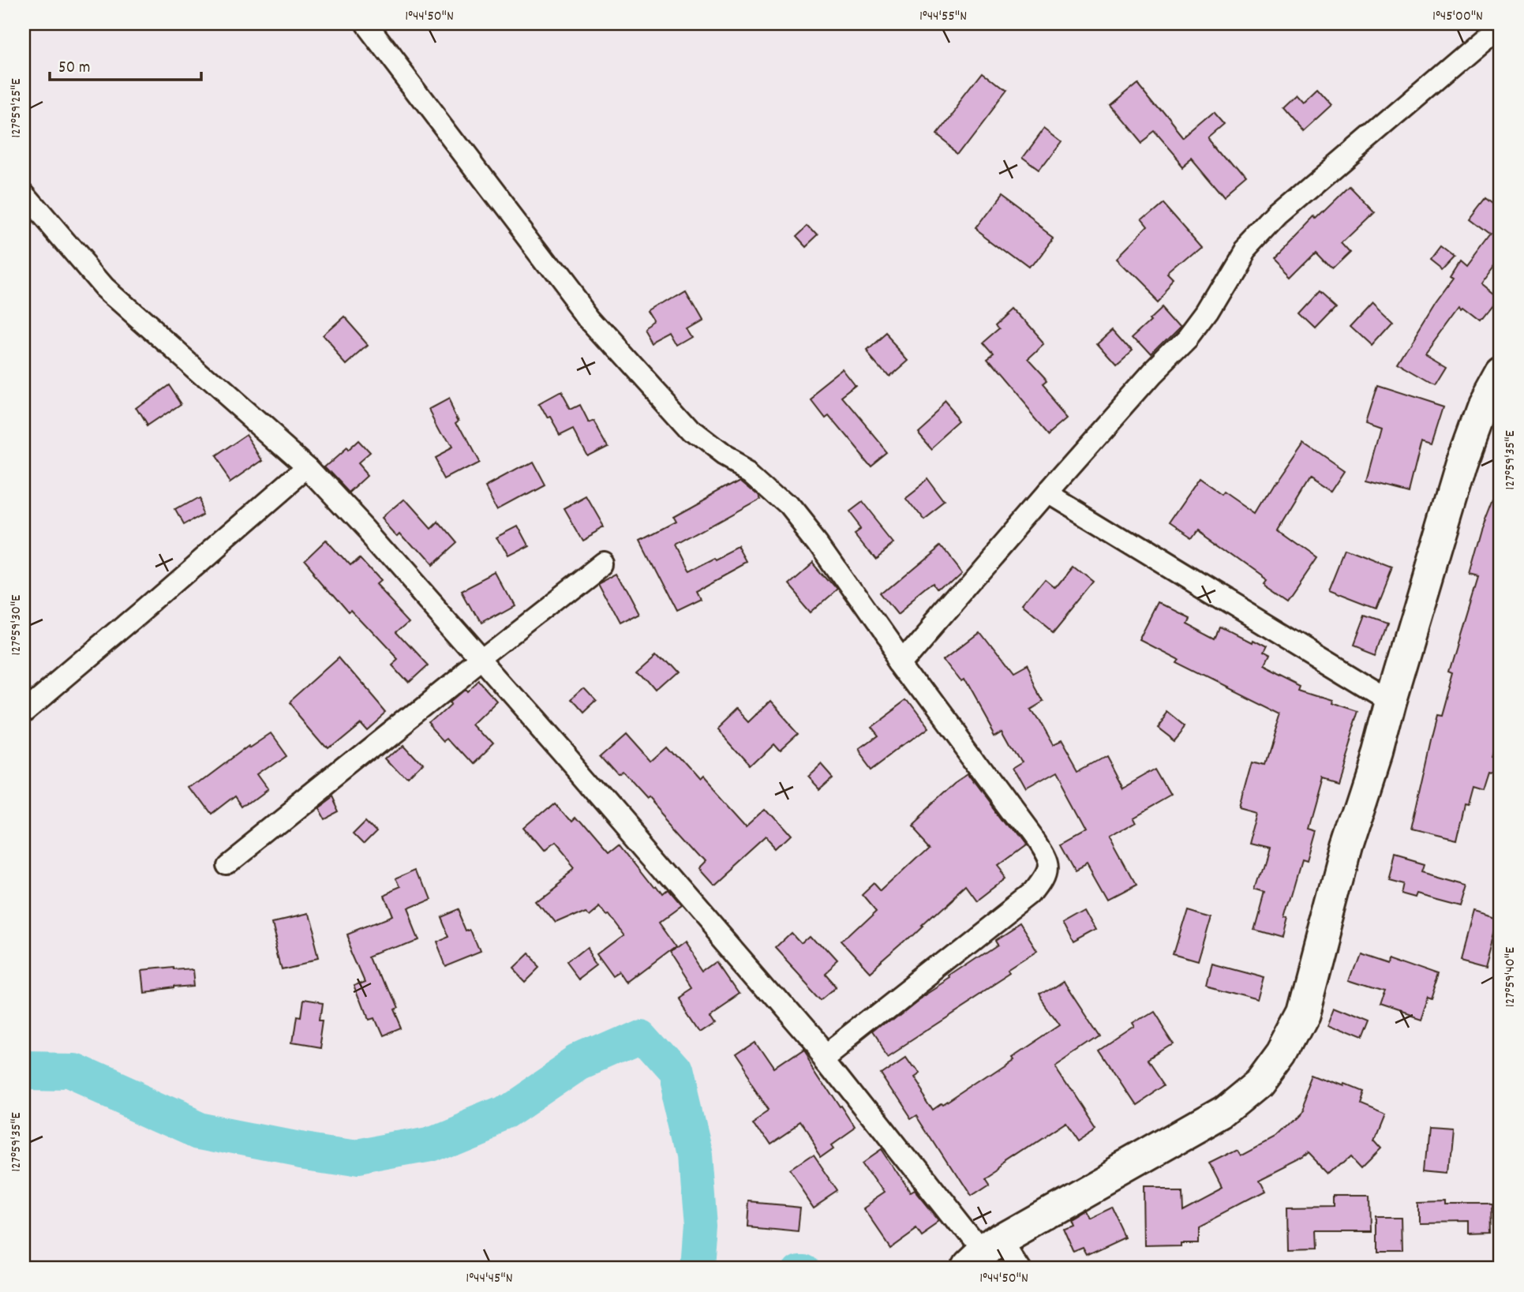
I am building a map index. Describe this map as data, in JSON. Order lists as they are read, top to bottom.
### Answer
{
  "scale_bar": "50 m",
  "coordinates": [
    "1°44'50\"N",
    "1°44'55\"N",
    "1°45'00\"N",
    "127°59'25\"E",
    "127°59'35\"E",
    "127°59'30\"E",
    "127°59'40\"E",
    "1°44'45\"N"
  ]
}
